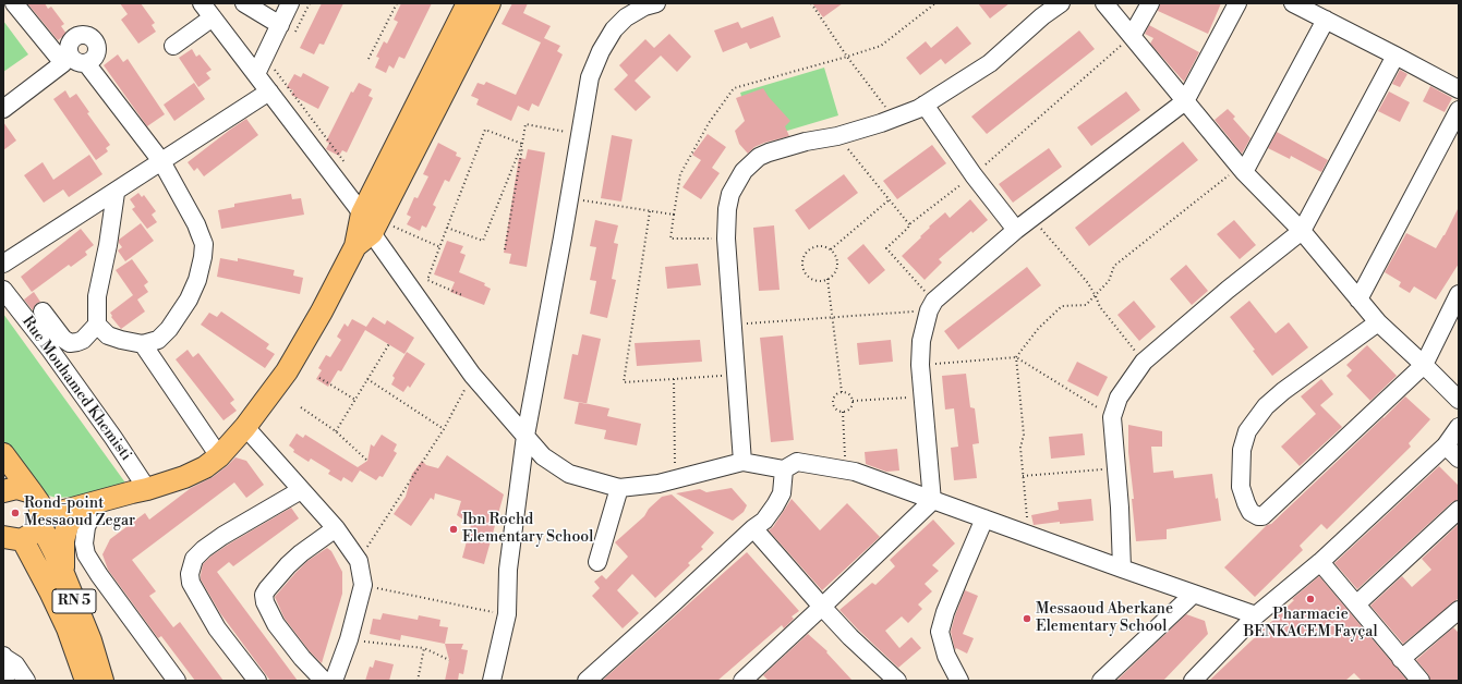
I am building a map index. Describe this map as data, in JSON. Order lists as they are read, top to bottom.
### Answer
{
  "streets": {
    "main road": ["RN 5"],
    "street": ["Rue Mouhamed Khemisti"]
  },
  "places": [
    "Rond-point Messaoud Zegar",
    "Ibn Rochd Elementary School",
    "Pharmacie BENKACEM Fayçal",
    "Messaoud Aberkane Elementary School"
  ]
}
